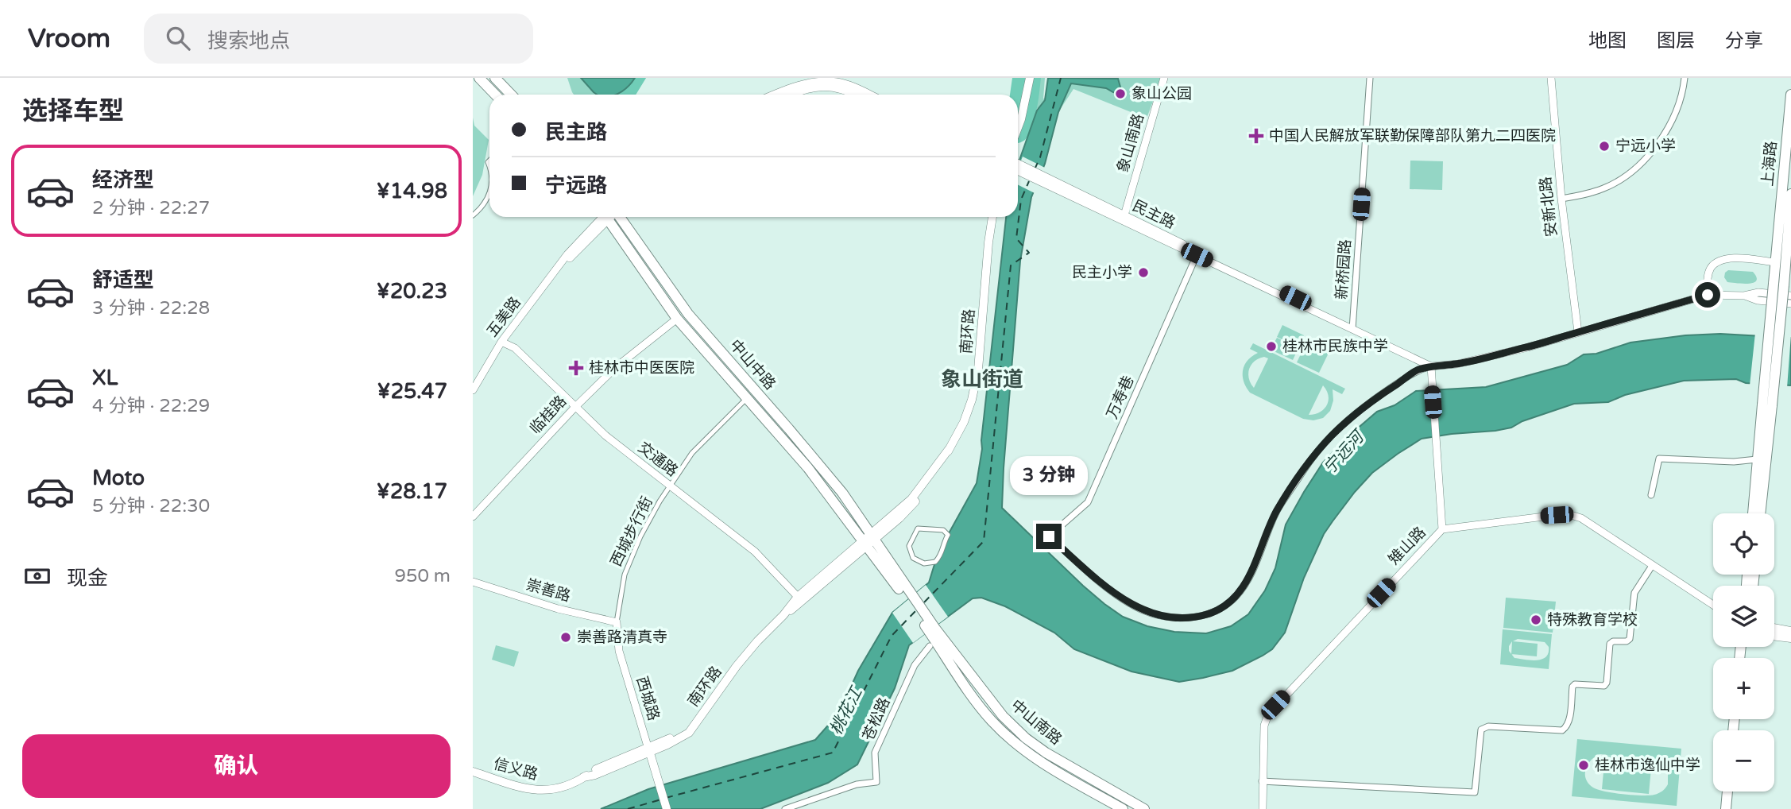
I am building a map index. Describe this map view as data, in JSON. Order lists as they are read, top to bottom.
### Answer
{
  "streets": {
    "highway": ["上海路", "中山中路", "中山南路"],
    "main road": ["南环路", "西城路", "信义路"],
    "street": [
      "象山南路",
      "安新北路",
      "民主路",
      "新桥园路",
      "五美路",
      "万寿巷",
      "临桂路",
      "交通路",
      "西城步行街",
      "雉山路",
      "崇善路",
      "苍松路"
    ]
  },
  "crossings": [
    ["象山南路", "民主路"],
    ["民主路", "新桥园路"],
    ["民主路", "万寿巷"],
    ["五美路", "交通路"],
    ["南环路", "中山中路"],
    ["南环路", "交通路"],
    ["南环路", "西城路"],
    ["南环路", "信义路"],
    ["中山中路", "临桂路"],
    ["临桂路", "交通路"],
    ["交通路", "西城步行街"],
    ["西城步行街", "崇善路"],
    ["西城步行街", "西城路"],
    ["崇善路", "西城路"]
  ],
  "districts": ["象山街道"],
  "water": ["宁远河", "桃花江"],
  "places": {
    "other": [
      "象山公园",
      "宁远小学",
      "民主小学",
      "桂林市民族中学",
      "特殊教育学校",
      "崇善路清真寺",
      "桂林市逸仙中学"
    ],
    "health": ["中国人民解放军联勤保障部队第九二四医院", "桂林市中医医院"]
  },
  "page": {
    "header": "Vroom",
    "search": "搜索地点",
    "nav": ["地图", "图层", "分享"],
    "heading": "选择车型",
    "banner": ["民主路", "宁远路"],
    "list": [
      {
        "name": "经济型",
        "note": "2 分钟 · 22:27",
        "value": "¥14.98"
      },
      {
        "name": "舒适型",
        "note": "3 分钟 · 22:28",
        "value": "¥20.23"
      },
      {
        "name": "XL",
        "note": "4 分钟 · 22:29",
        "value": "¥25.47"
      },
      {
        "name": "Moto",
        "note": "5 分钟 · 22:30",
        "value": "¥28.17"
      }
    ],
    "bubble": "3 分钟",
    "map_buttons": ["+", "−"],
    "pay": ["现金", "950 m"],
    "buttons": "确认"
  }
}
